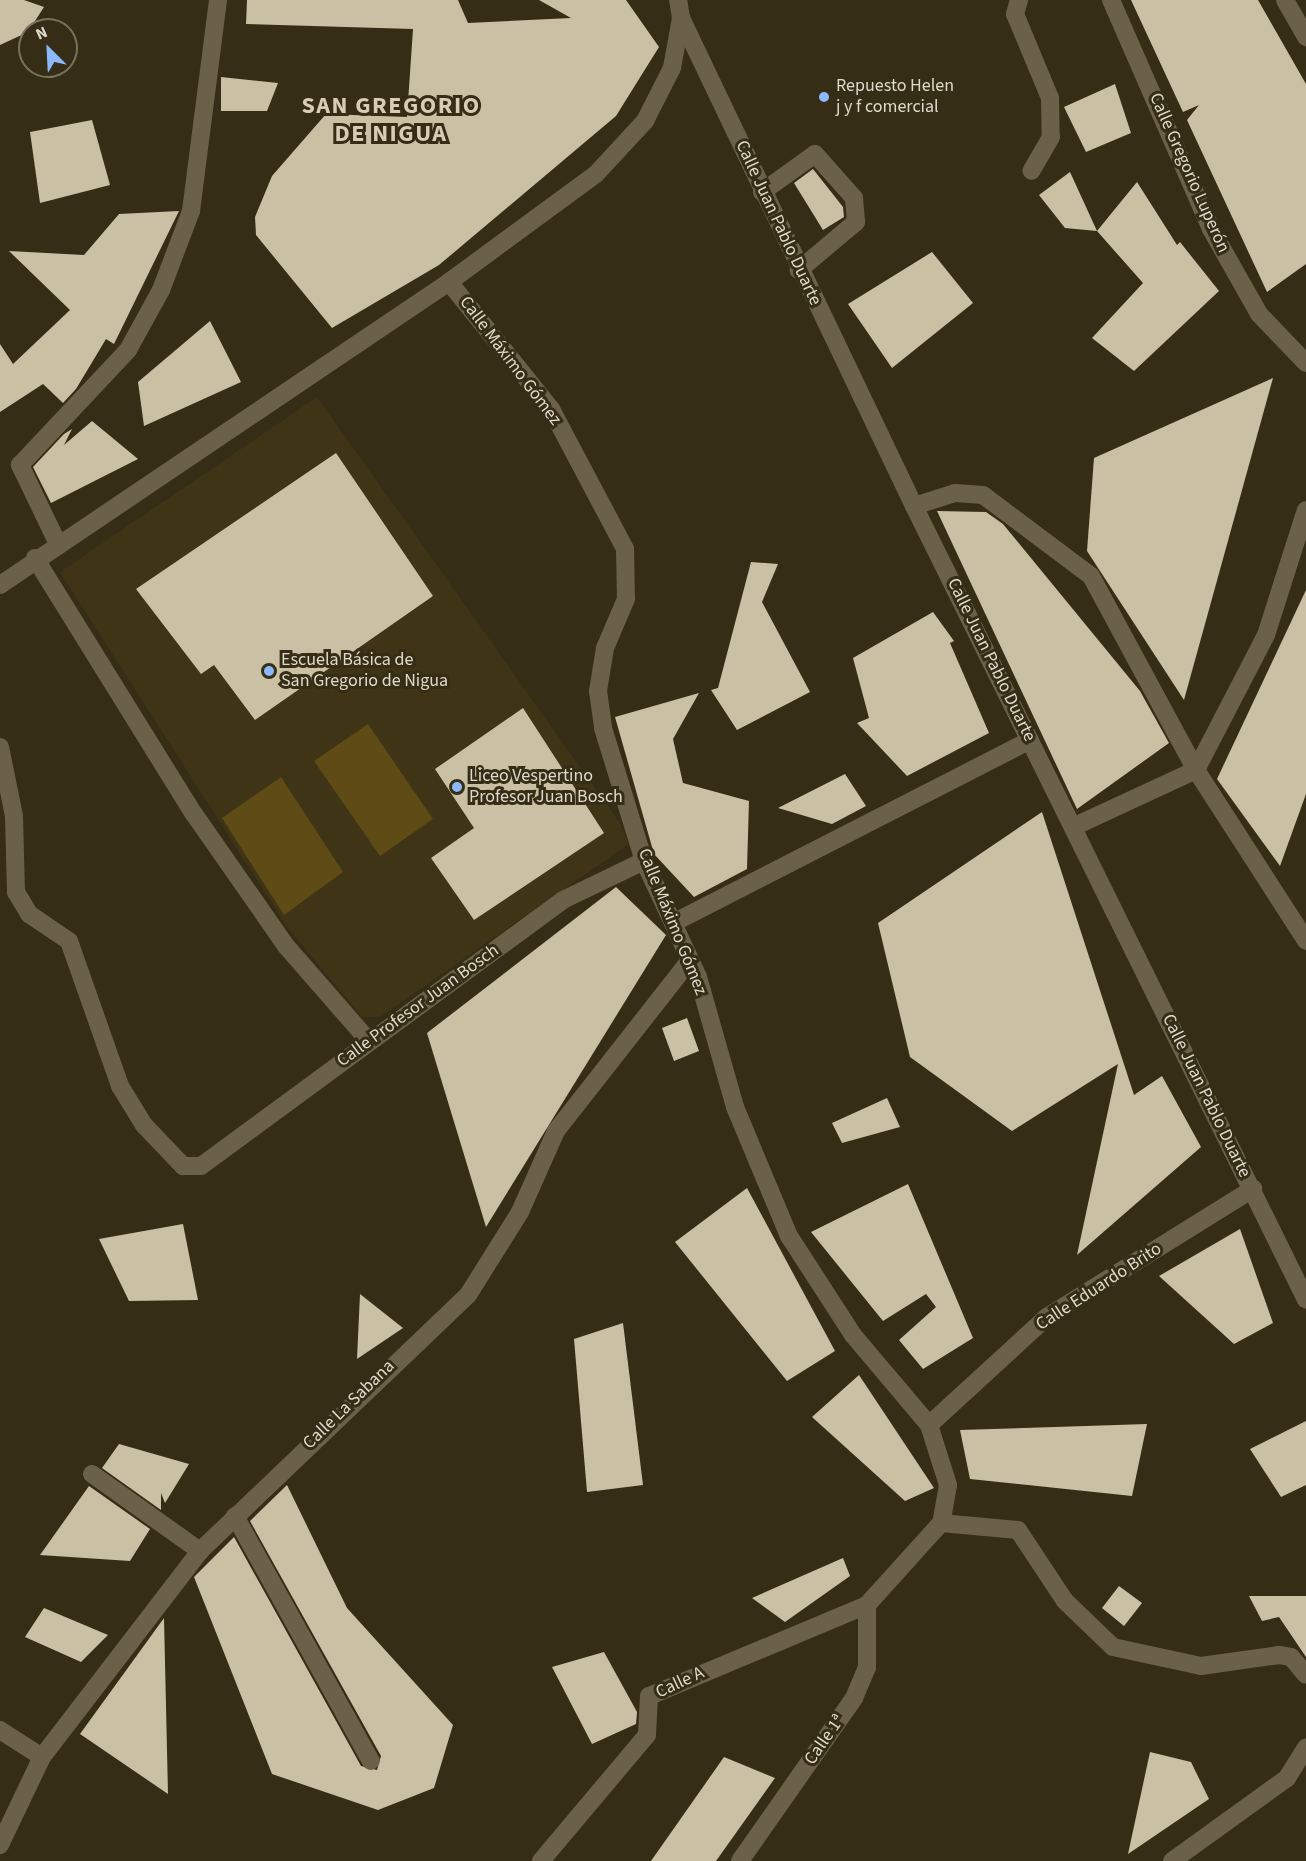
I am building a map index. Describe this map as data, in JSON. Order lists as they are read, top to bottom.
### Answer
{
  "streets": {
    "street": [
      "Calle Gregorio Luperón",
      "Calle Juan Pablo Duarte",
      "Calle Máximo Gómez",
      "Calle Profesor Juan Bosch",
      "Calle Eduardo Brito",
      "Calle La Sabana",
      "Calle A",
      "Calle 1ª"
    ]
  },
  "crossings": [
    ["Calle Juan Pablo Duarte", "Calle Eduardo Brito"],
    ["Calle Máximo Gómez", "Calle Profesor Juan Bosch"],
    ["Calle Máximo Gómez", "Calle Eduardo Brito"],
    ["Calle Máximo Gómez", "Calle La Sabana"],
    ["Calle A", "Calle 1ª"]
  ],
  "districts": ["SAN GREGORIO DE NIGUA"],
  "places": ["Repuesto Helen j y f comercial", "Escuela Básica de San Gregorio de Nigua", "Liceo Vespertino Profesor Juan Bosch"],
  "north": "top left"
}
